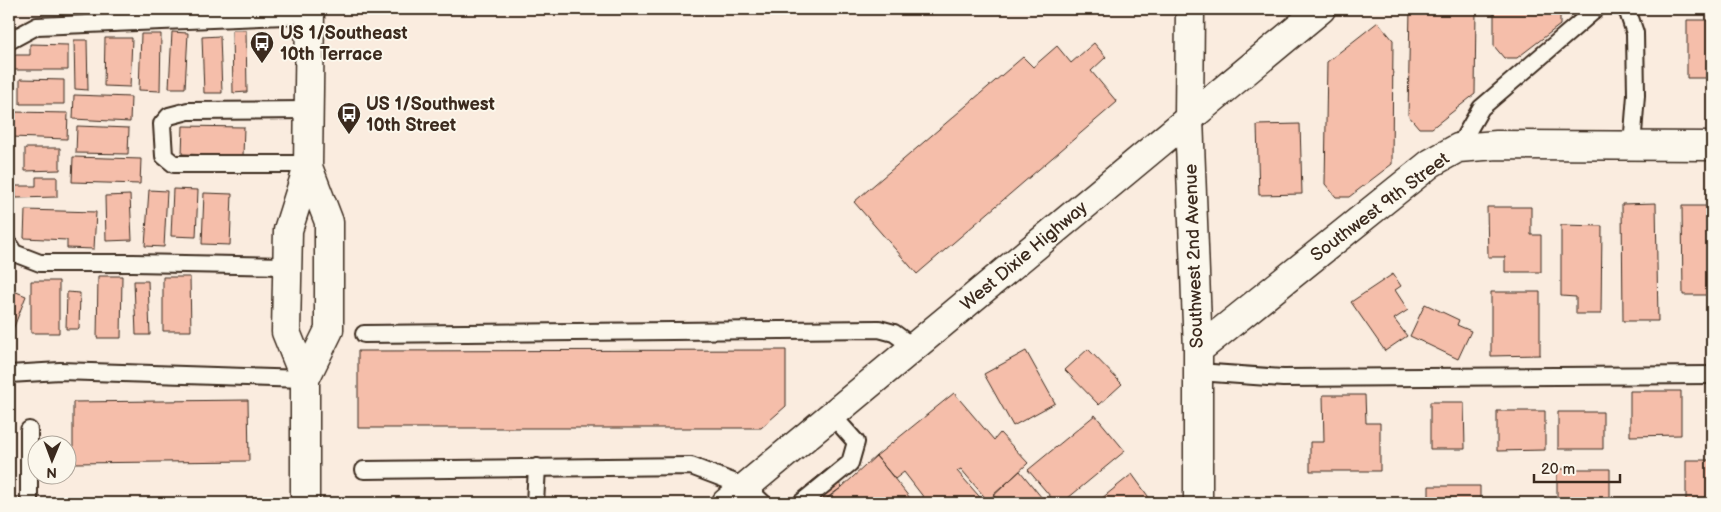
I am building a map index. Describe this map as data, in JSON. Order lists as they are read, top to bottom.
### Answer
{
  "streets": {
    "main road": ["Southwest 9th Street", "West Dixie Highway", "Southwest 2nd Avenue"]
  },
  "crossings": [
    ["Southwest 9th Street", "Southwest 2nd Avenue"],
    ["West Dixie Highway", "Southwest 2nd Avenue"]
  ],
  "places": {
    "bus stop": ["US 1/Southeast 10th Terrace", "US 1/Southwest 10th Street"]
  },
  "scale_bar": "20 m",
  "north": "bottom"
}
